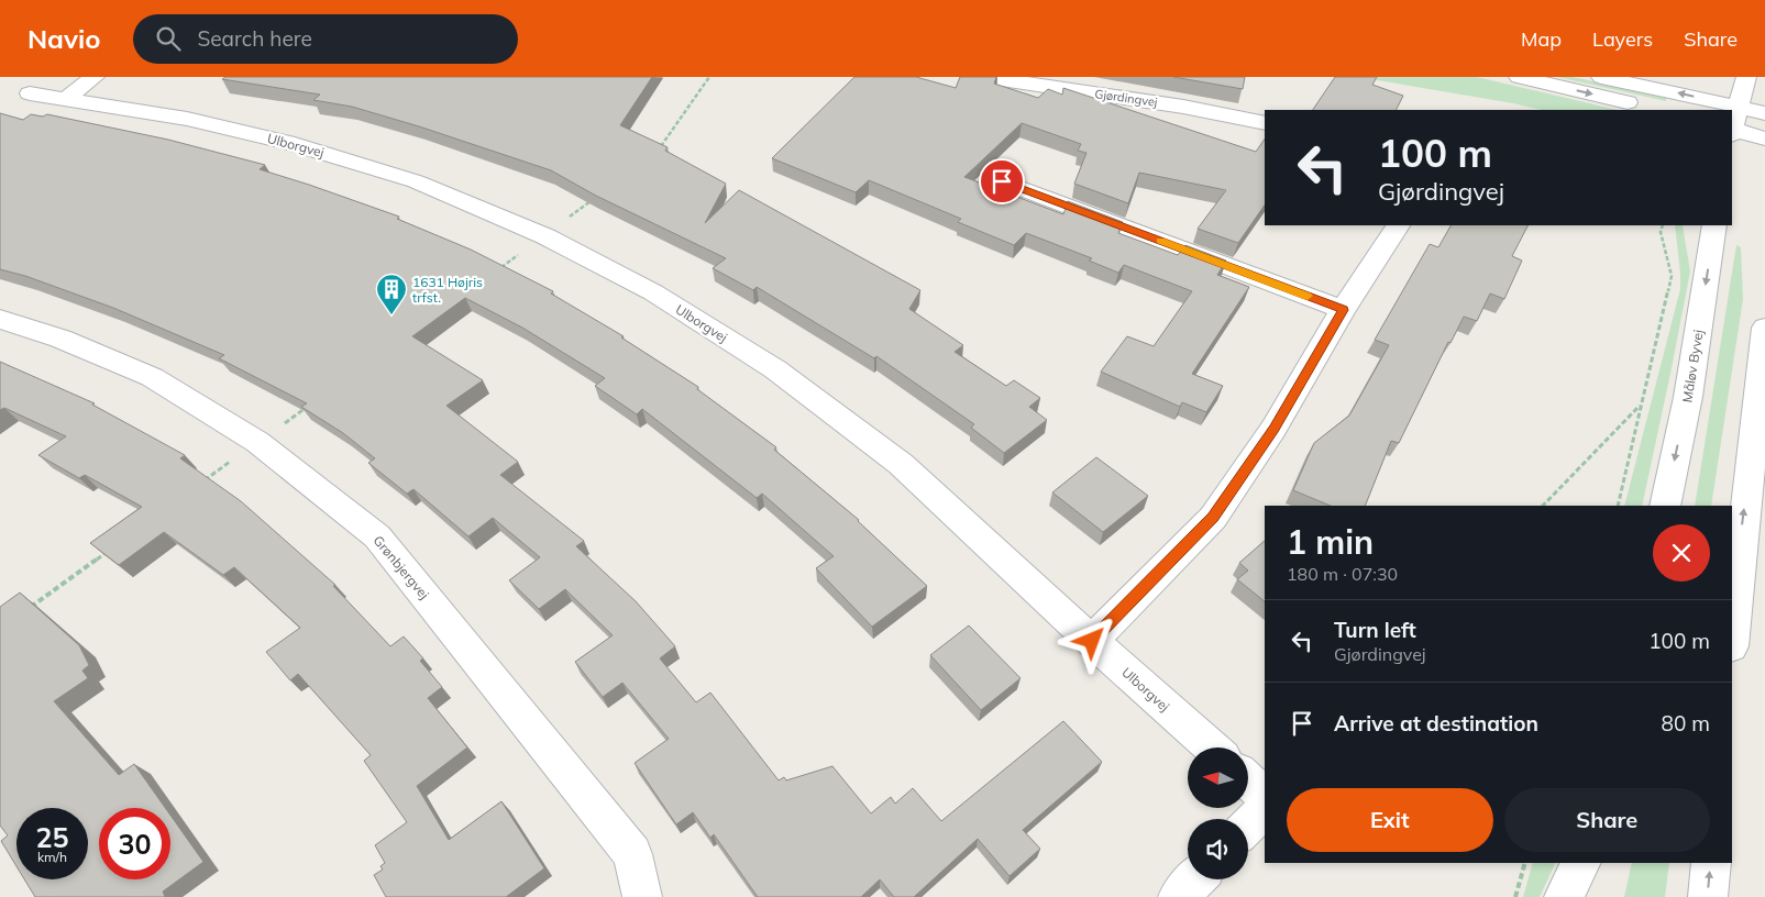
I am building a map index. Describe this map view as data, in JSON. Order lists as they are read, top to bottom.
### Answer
{
  "streets": {
    "street": [
      "Gjørdingvej",
      "Ulborgvej",
      "Måløv Byvej",
      "Grønbjergvej"
    ]
  },
  "places": {
    "building": ["1631 Højris trfst."]
  },
  "north": "left",
  "page": {
    "header": "Navio",
    "search": "Search here",
    "nav": ["Map", "Layers", "Share"],
    "turn": ["100 m", "Gjørdingvej"],
    "heading": ["1 min", "180 m · 07:30"],
    "list": [
      {
        "name": "Turn left",
        "note": "Gjørdingvej",
        "value": "100 m"
      },
      {
        "name": "Arrive at destination",
        "value": "80 m"
      }
    ],
    "buttons": ["Exit", "Share"],
    "speed": "25 km/h",
    "limit": "30"
  }
}
